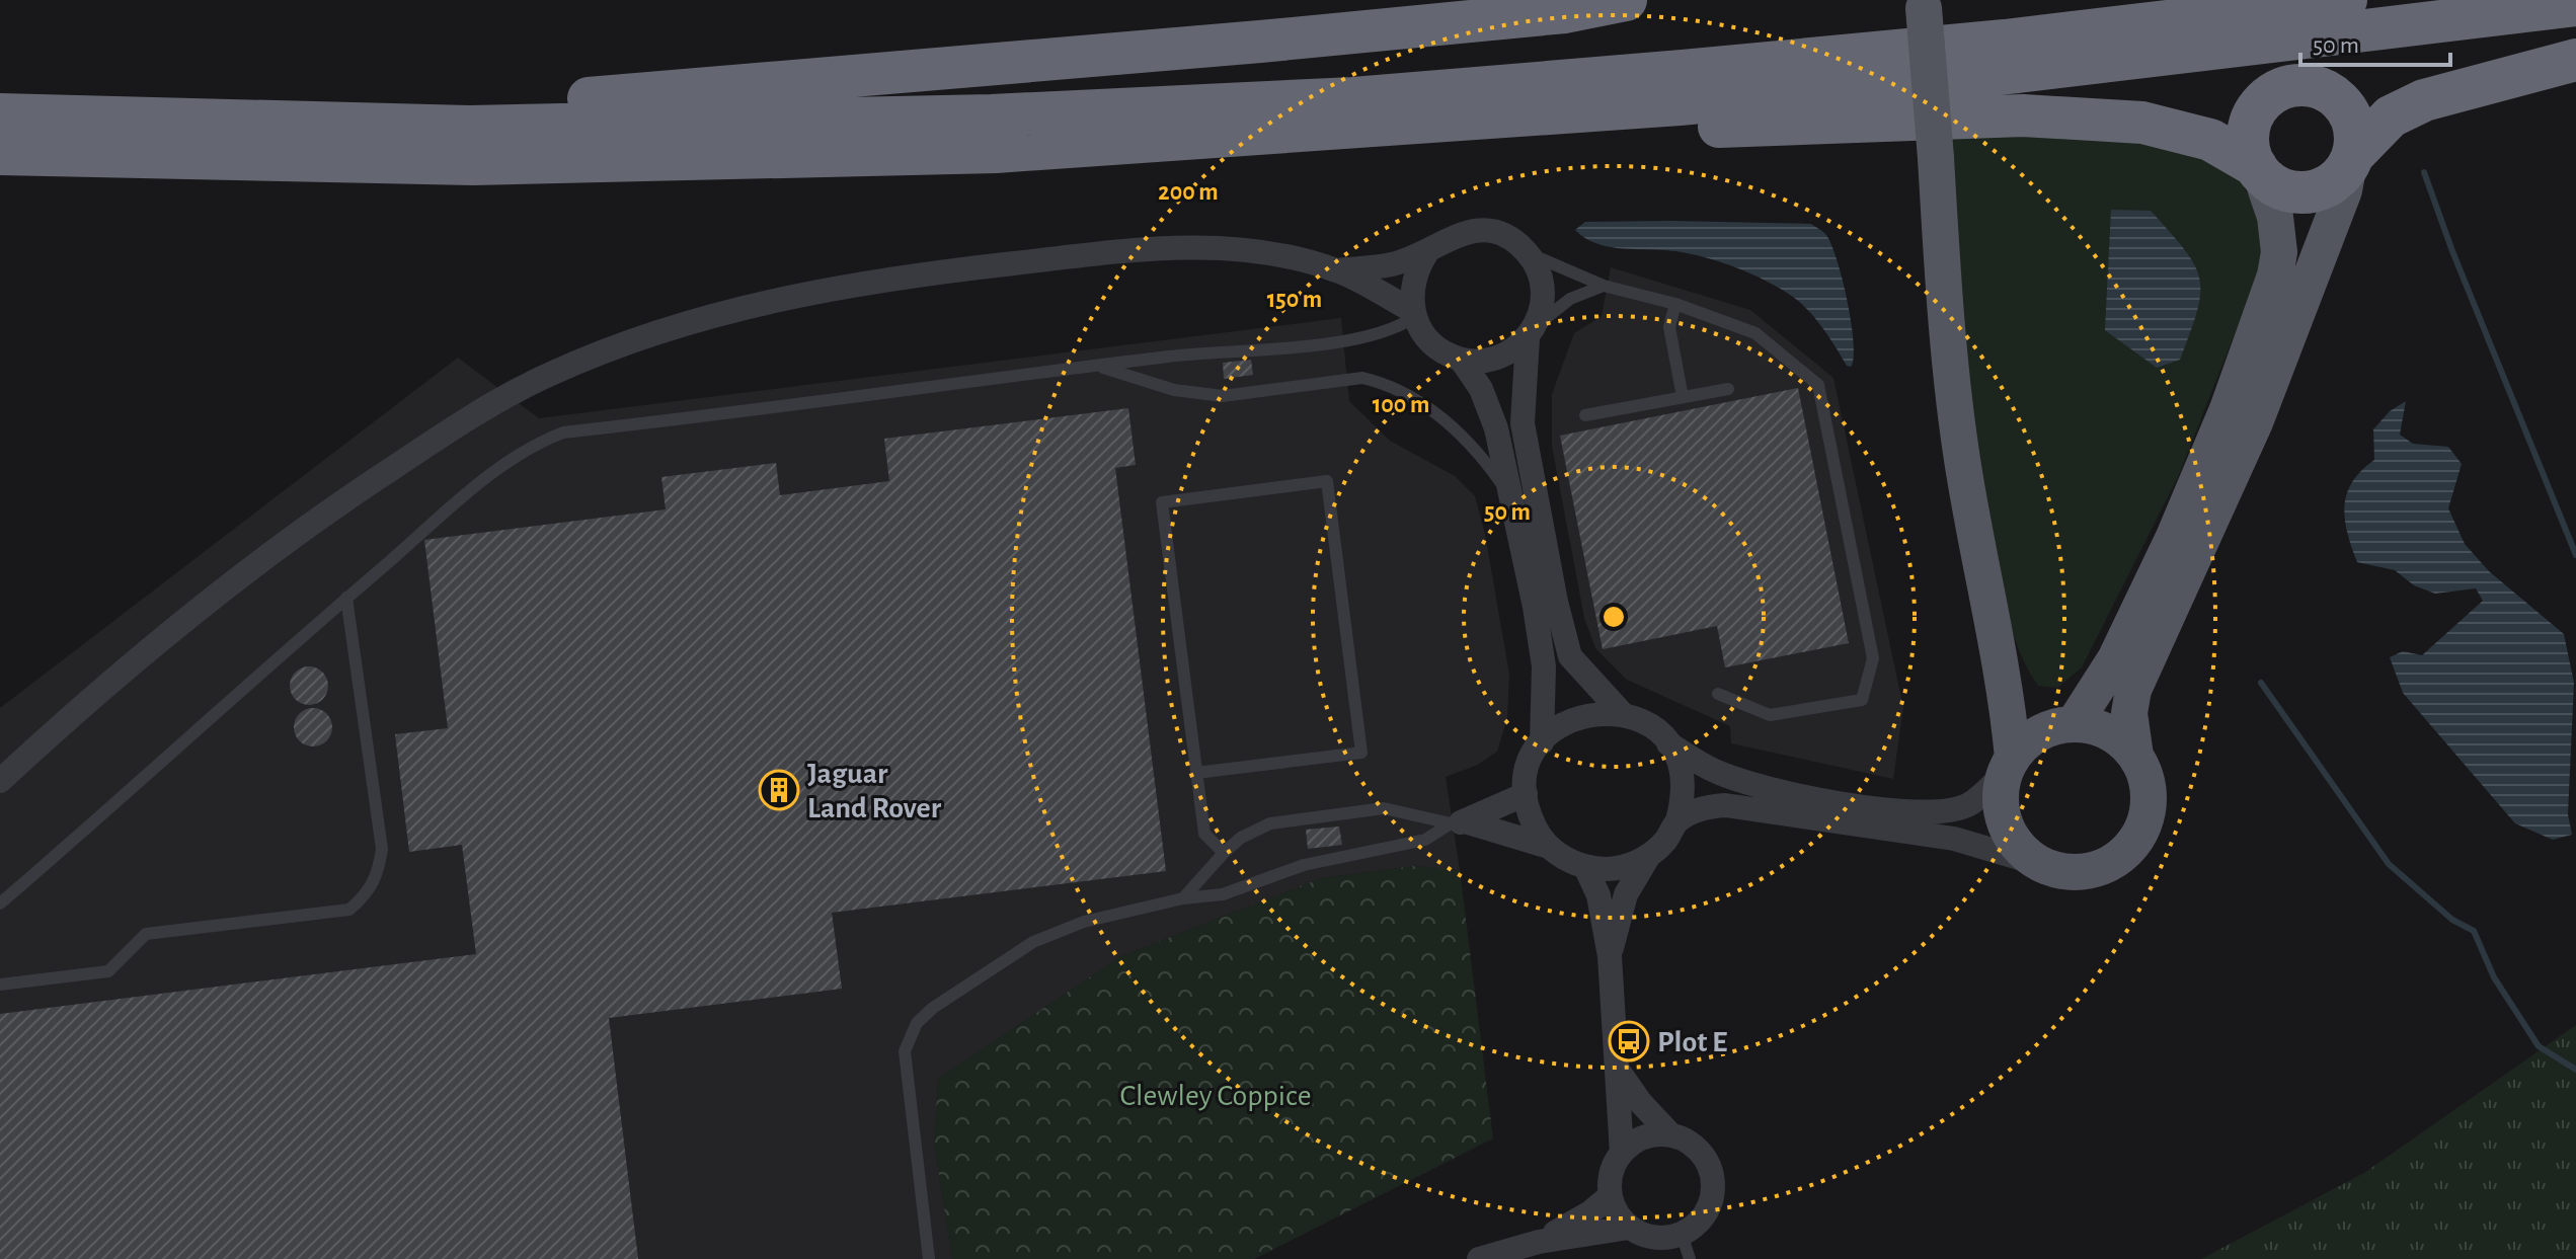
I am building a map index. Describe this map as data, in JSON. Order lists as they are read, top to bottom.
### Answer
{
  "parks": ["Clewley Coppice"],
  "places": {
    "building": ["Jaguar Land Rover"],
    "bus stop": ["Plot E"]
  },
  "scale_bar": "50 m",
  "rings": [
    "200 m",
    "150 m",
    "100 m",
    "50 m"
  ]
}
